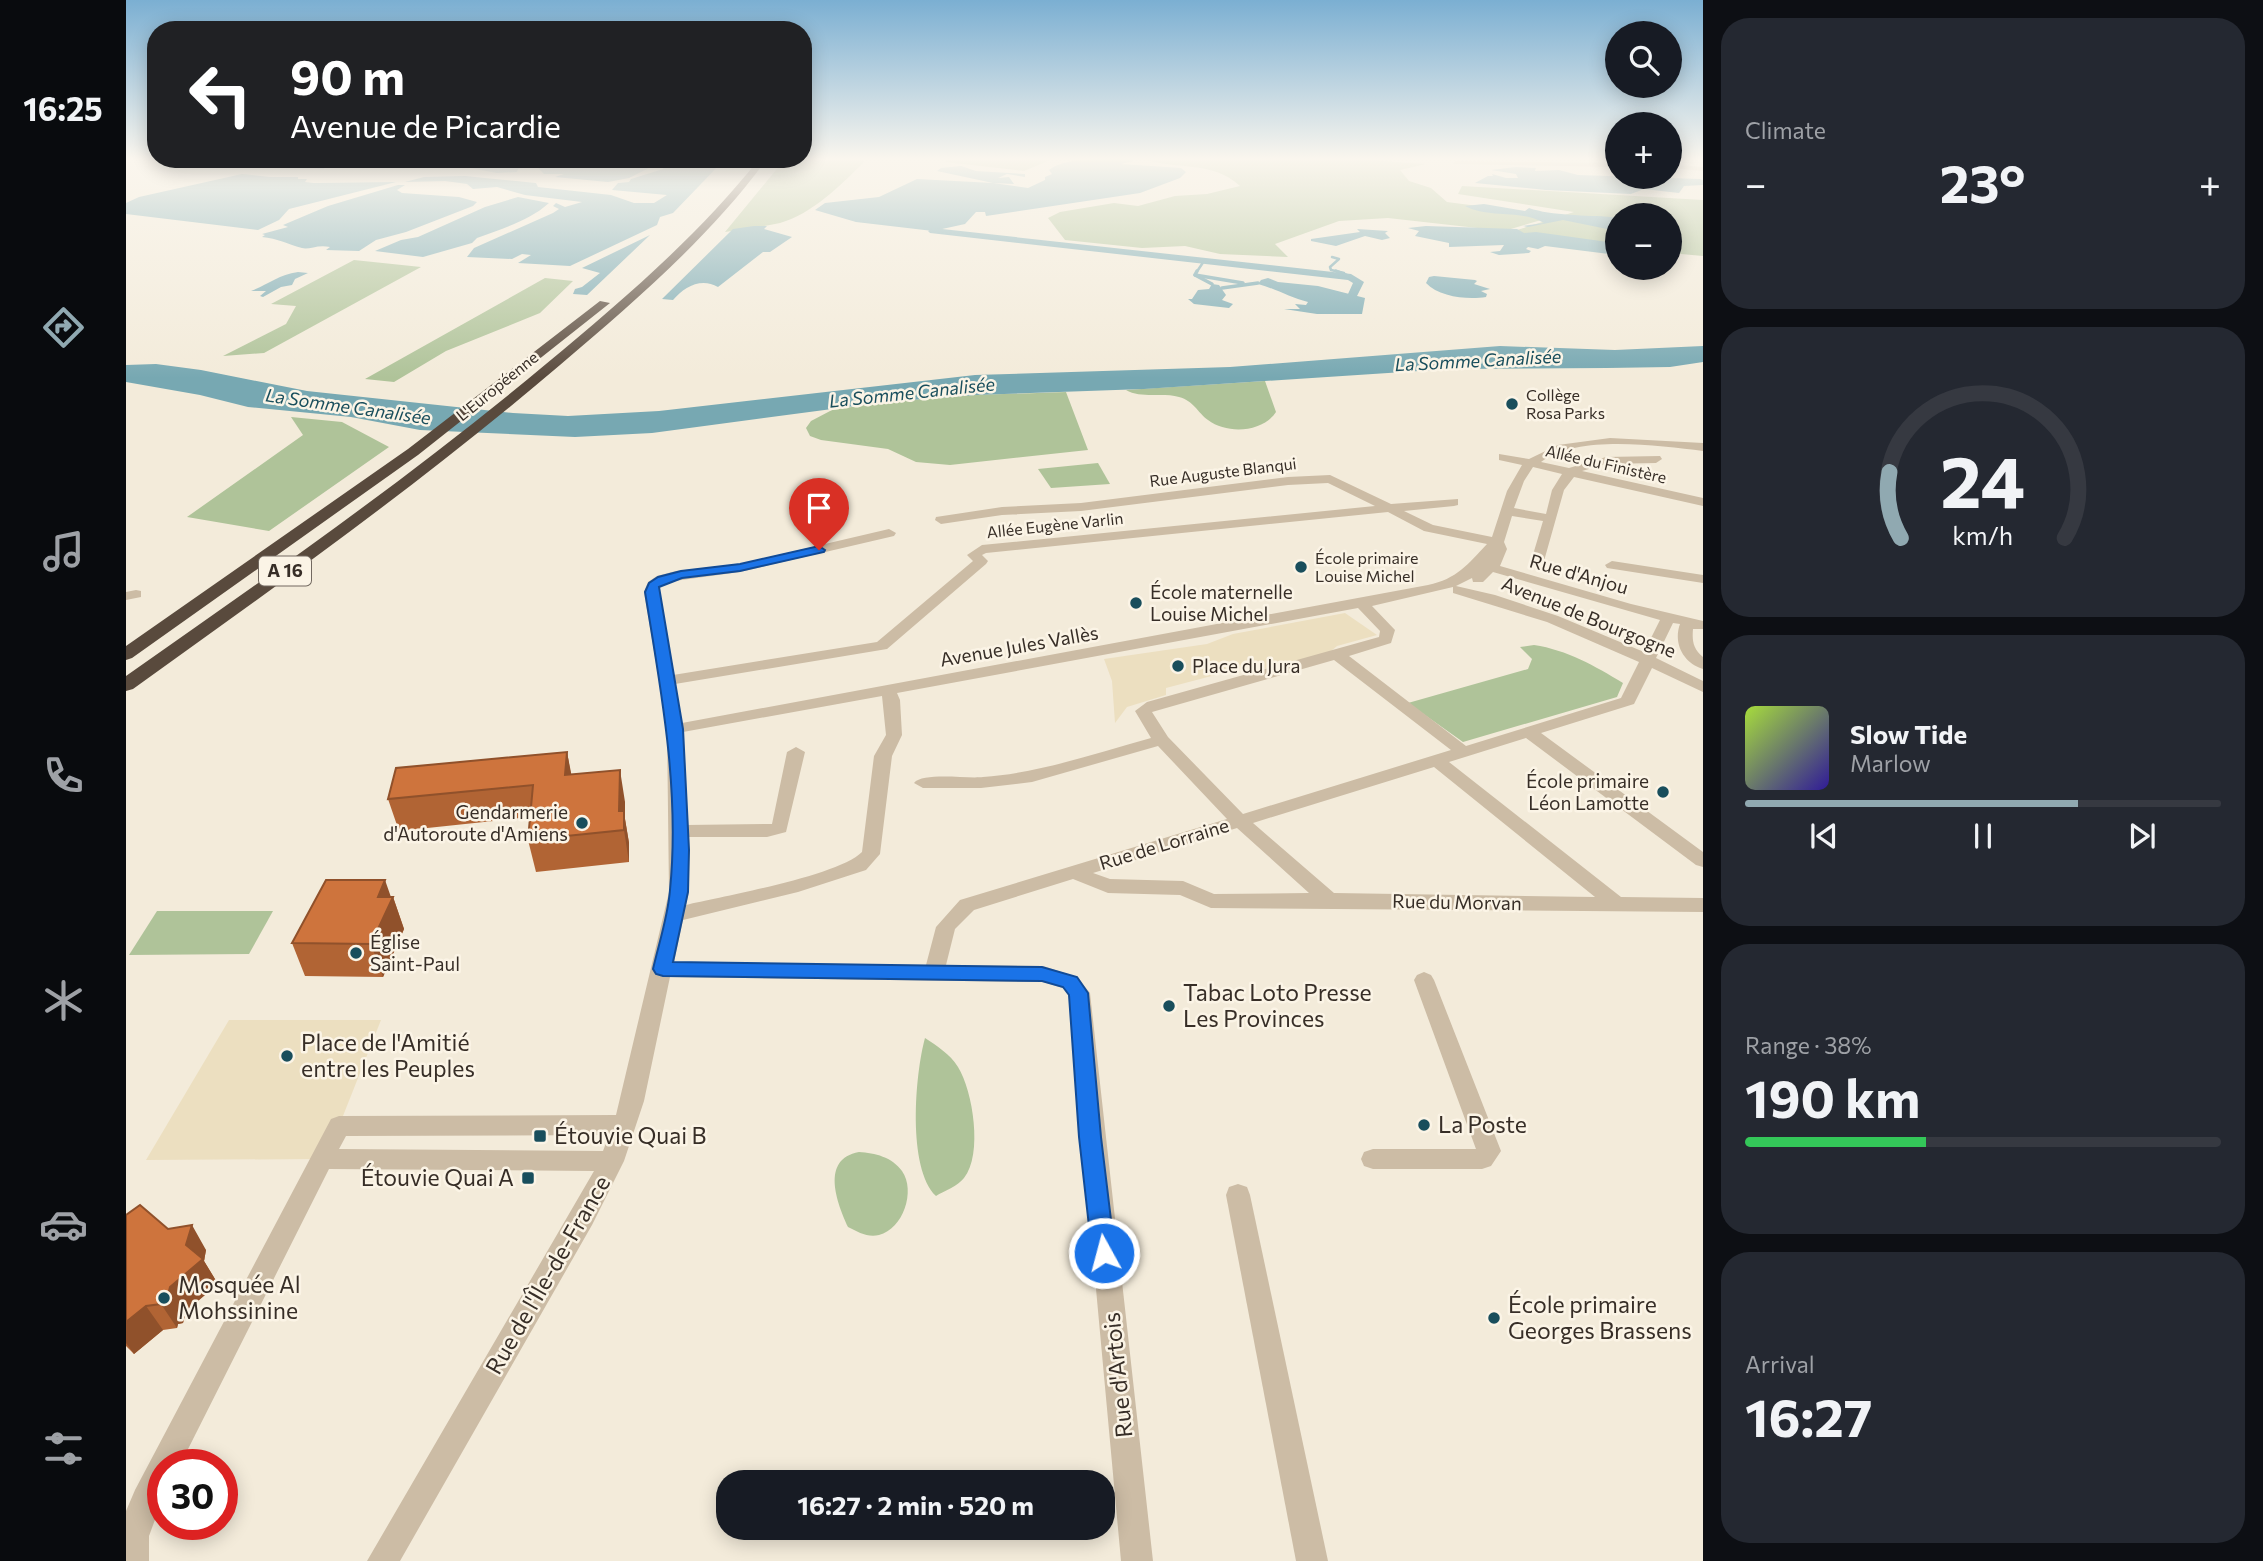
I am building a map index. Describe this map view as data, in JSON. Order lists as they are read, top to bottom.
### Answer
{
  "streets": {
    "highway": ["L'Européenne", "A 16"],
    "street": [
      "Allée du Finistère",
      "Rue Auguste Blanqui",
      "Allée Eugène Varlin",
      "Rue d'Anjou",
      "Avenue de Bourgogne",
      "Avenue Jules Vallès",
      "Rue de Lorraine",
      "Rue du Morvan",
      "Rue de l'Île-de-France",
      "Rue d'Artois"
    ]
  },
  "crossings": [
    ["Allée du Finistère", "Rue d'Anjou"],
    ["Rue Auguste Blanqui", "Allée Eugène Varlin"],
    ["Allée Eugène Varlin", "Rue de l'Île-de-France"],
    ["Rue d'Anjou", "Rue de Lorraine"],
    ["Avenue de Bourgogne", "Avenue Jules Vallès"],
    ["Avenue de Bourgogne", "Rue de Lorraine"],
    ["Avenue Jules Vallès", "Rue de l'Île-de-France"],
    ["Rue de Lorraine", "Rue du Morvan"],
    ["Rue de Lorraine", "Rue d'Artois"]
  ],
  "water": ["La Somme Canalisée"],
  "places": {
    "other": [
      "Collège Rosa Parks",
      "École primaire Louise Michel",
      "École maternelle Louise Michel",
      "Place du Jura",
      "École primaire Léon Lamotte",
      "Gendarmerie d'Autoroute d'Amiens",
      "Église Saint-Paul",
      "Tabac Loto Presse Les Provinces",
      "Place de l'Amitié entre les Peuples",
      "La Poste",
      "Mosquée Al Mohssinine",
      "École primaire Georges Brassens"
    ],
    "transit": ["Étouvie Quai B", "Étouvie Quai A"]
  },
  "page": {
    "tabs": "16:25",
    "tile": [
      "Climate",
      ["Range · 38%", "190 km"],
      ["Arrival", "16:27"]
    ],
    "map_buttons": ["+", "−"],
    "turn": ["90 m", "Avenue de Picardie"],
    "heat": ["−", "23°", "+"],
    "song": ["Slow Tide", "Marlow"],
    "limit": "30",
    "trip": "16:27 · 2 min · 520 m",
    "gauge": ["24", "km/h"]
  }
}
